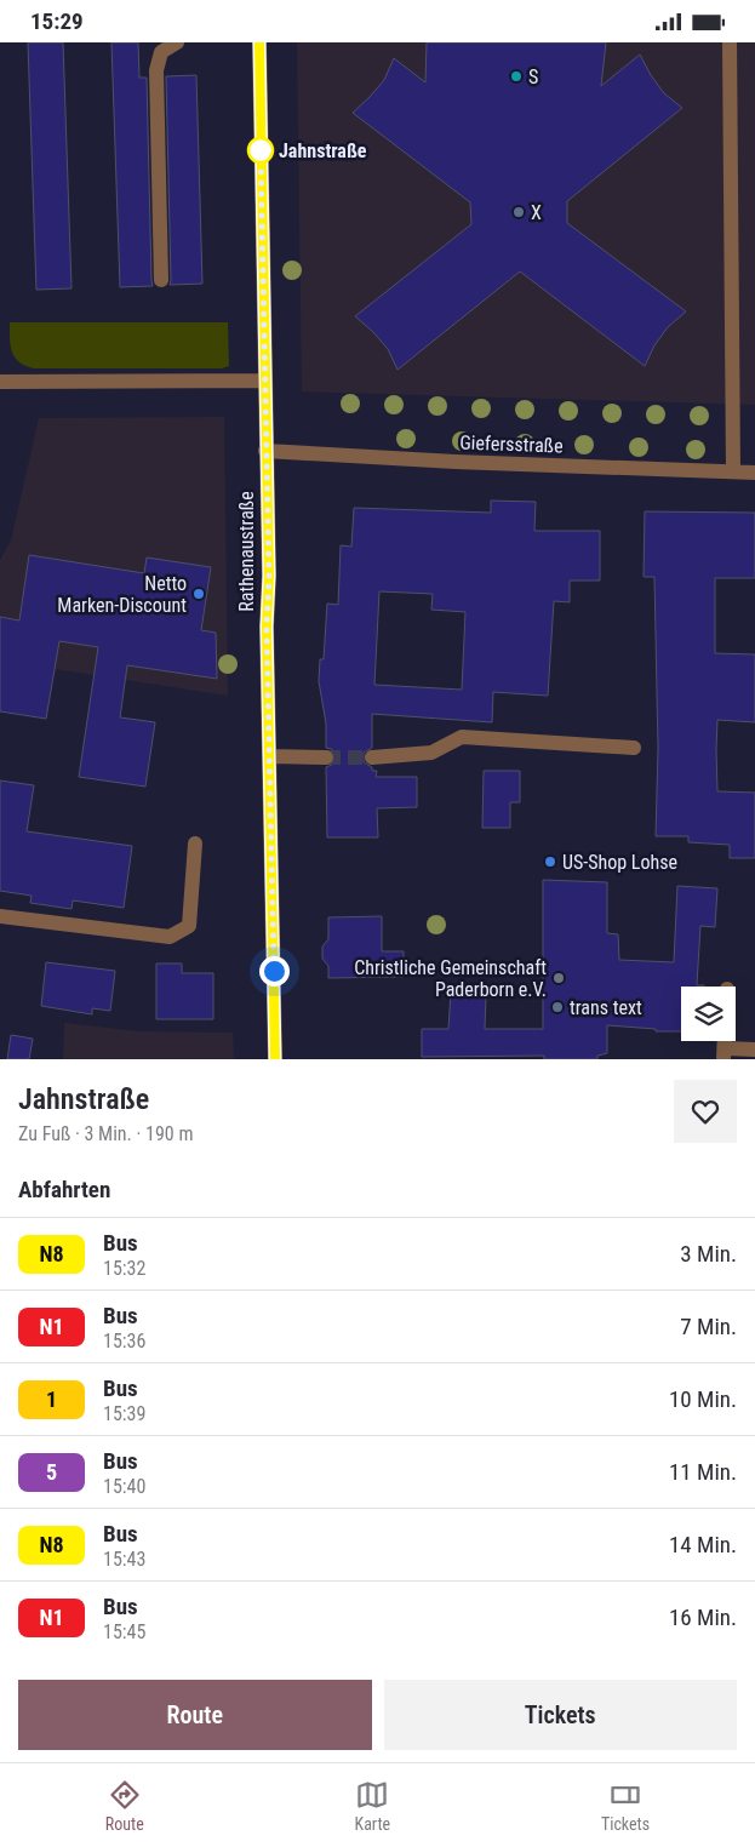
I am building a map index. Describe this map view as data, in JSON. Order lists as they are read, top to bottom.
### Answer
{
  "streets": {
    "street": ["Giefersstraße", "Rathenaustraße"]
  },
  "crossings": [
    ["Giefersstraße", "Rathenaustraße"]
  ],
  "places": [
    "S",
    "Jahnstraße",
    "X",
    "Netto Marken-Discount",
    "US-Shop Lohse",
    "Christliche Gemeinschaft Paderborn e.V.",
    "trans text"
  ],
  "lines": ["bus line N8"],
  "page": {
    "status": "15:29",
    "heading": [
      ["Jahnstraße", "Zu Fuß · 3 Min. · 190 m"],
      "Abfahrten"
    ],
    "list": [
      {
        "mark": "N8",
        "name": "Bus",
        "note": "15:32",
        "value": "3 Min."
      },
      {
        "mark": "N1",
        "name": "Bus",
        "note": "15:36",
        "value": "7 Min."
      },
      {
        "mark": "1",
        "name": "Bus",
        "note": "15:39",
        "value": "10 Min."
      },
      {
        "mark": "5",
        "name": "Bus",
        "note": "15:40",
        "value": "11 Min."
      },
      {
        "mark": "N8",
        "name": "Bus",
        "note": "15:43",
        "value": "14 Min."
      },
      {
        "mark": "N1",
        "name": "Bus",
        "note": "15:45",
        "value": "16 Min."
      }
    ],
    "buttons": ["Route", "Tickets"],
    "tabs": ["Route", "Karte", "Tickets"]
  }
}
